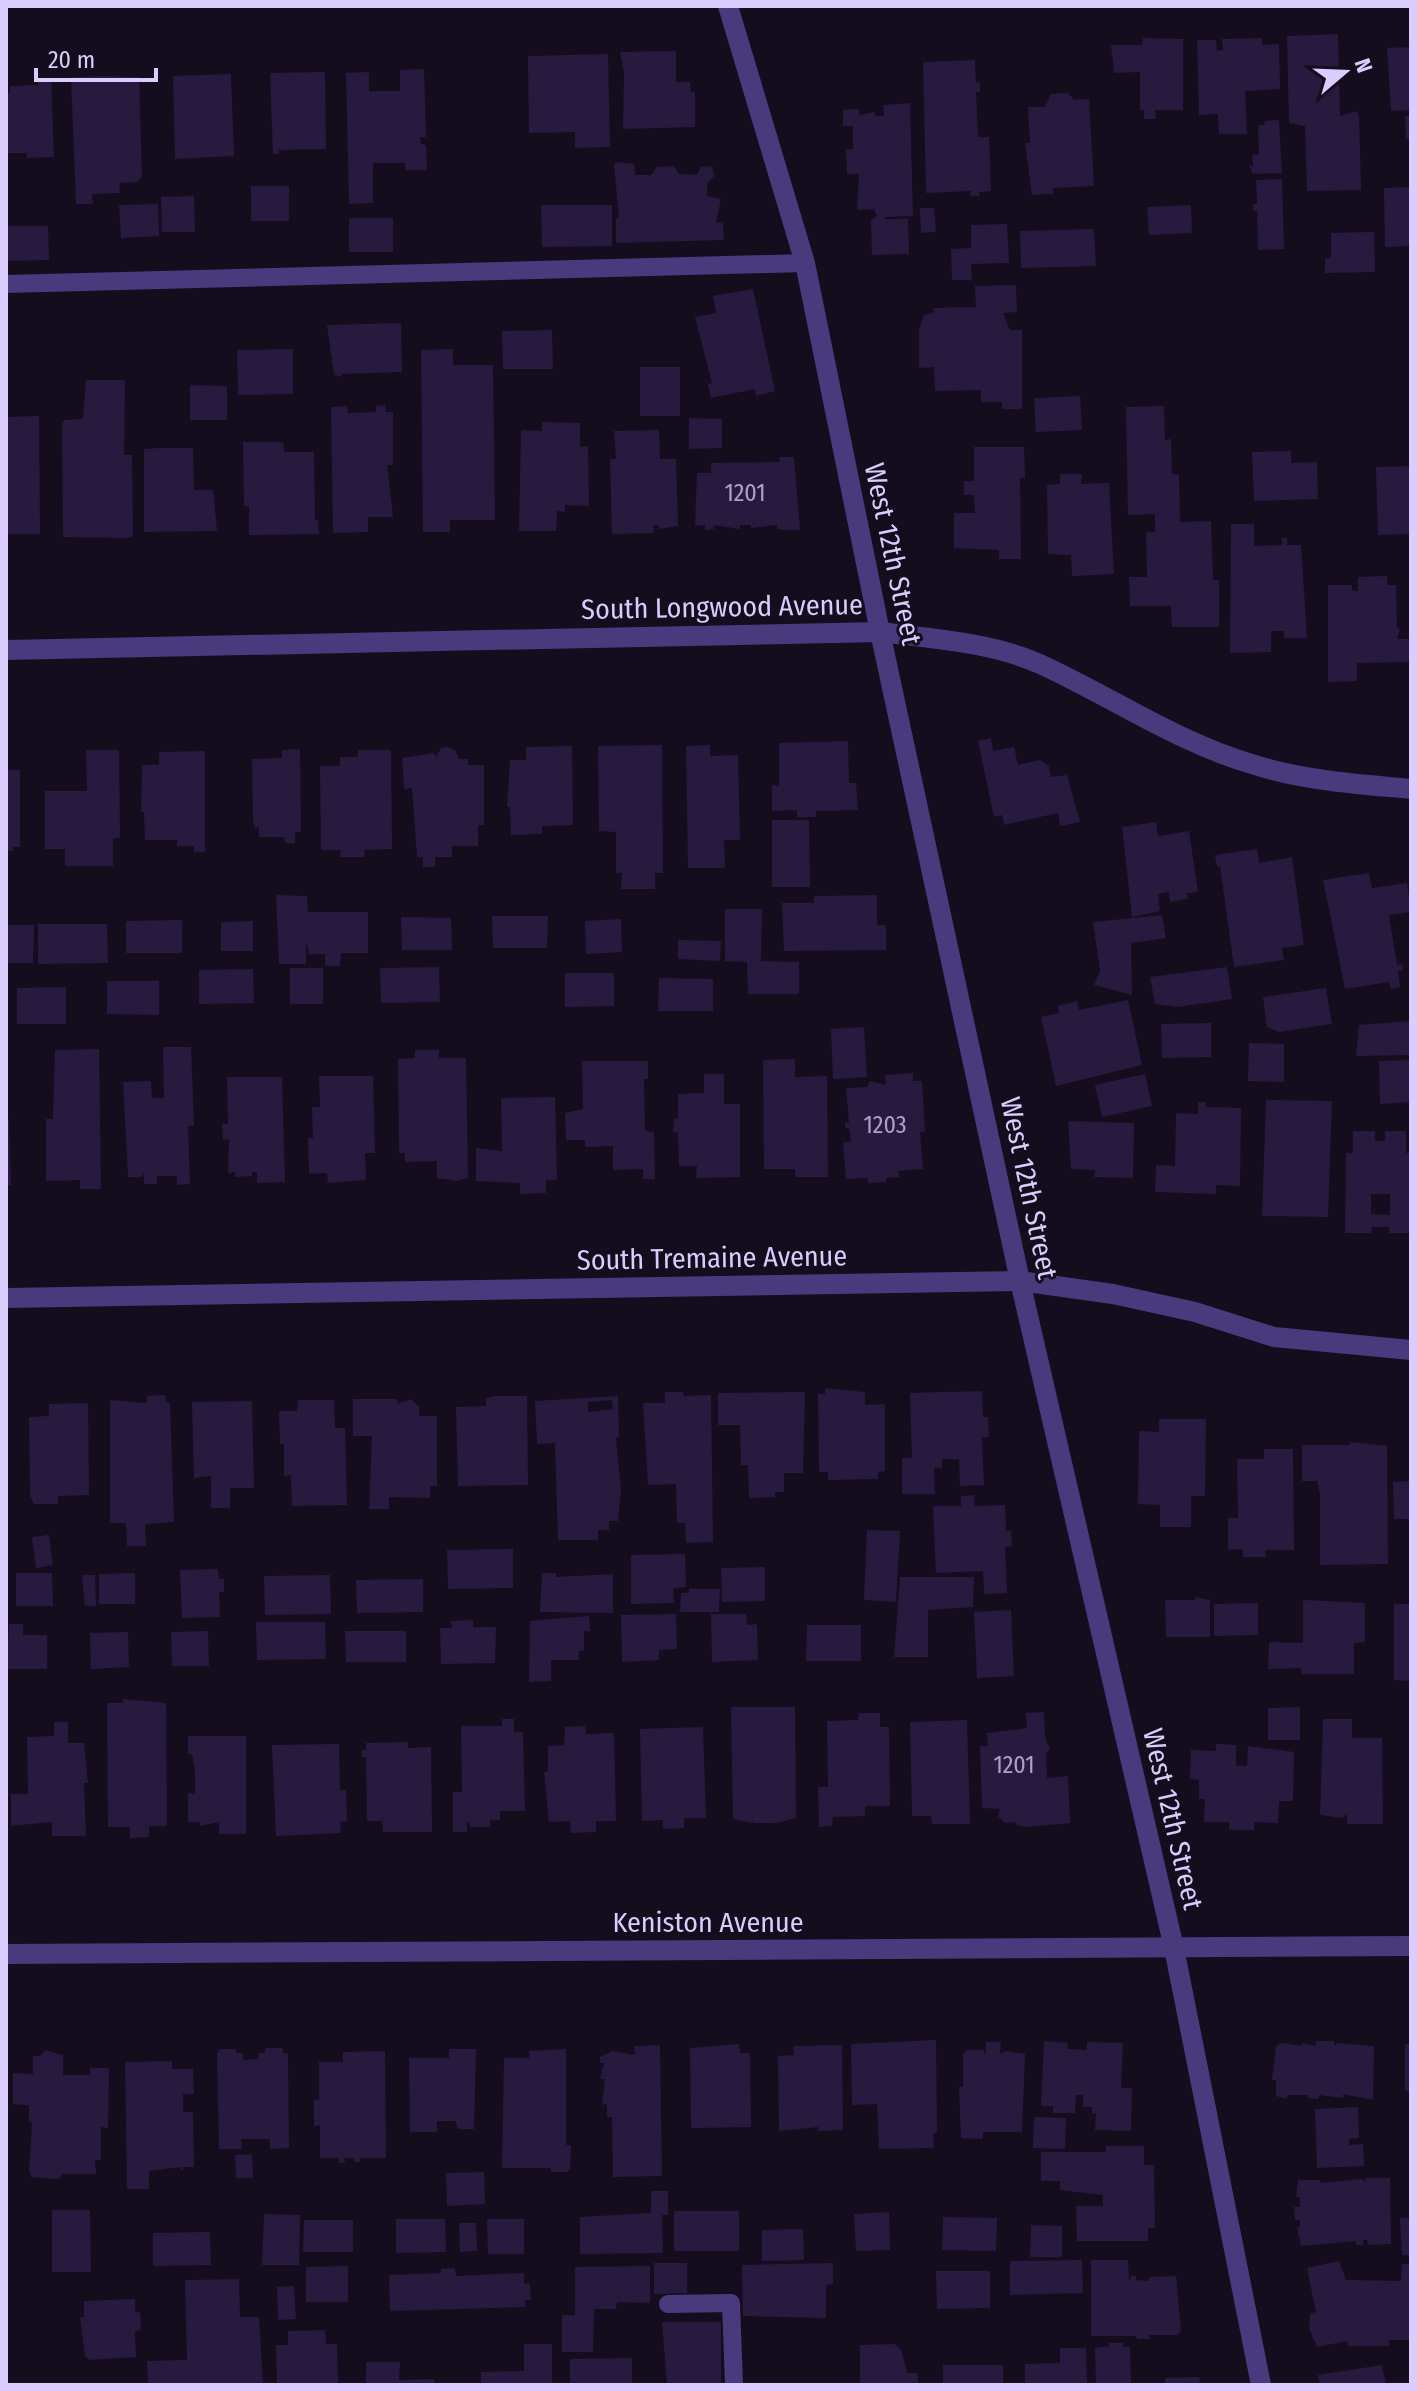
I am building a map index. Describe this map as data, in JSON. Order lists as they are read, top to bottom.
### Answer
{
  "streets": {
    "street": [
      "West 12th Street",
      "South Longwood Avenue",
      "South Tremaine Avenue",
      "Keniston Avenue"
    ]
  },
  "crossings": [
    ["West 12th Street", "South Longwood Avenue"],
    ["West 12th Street", "South Tremaine Avenue"],
    ["West 12th Street", "Keniston Avenue"]
  ],
  "house_numbers": ["1201", "1203", "1201"],
  "scale_bar": "20 m",
  "north": "right"
}
